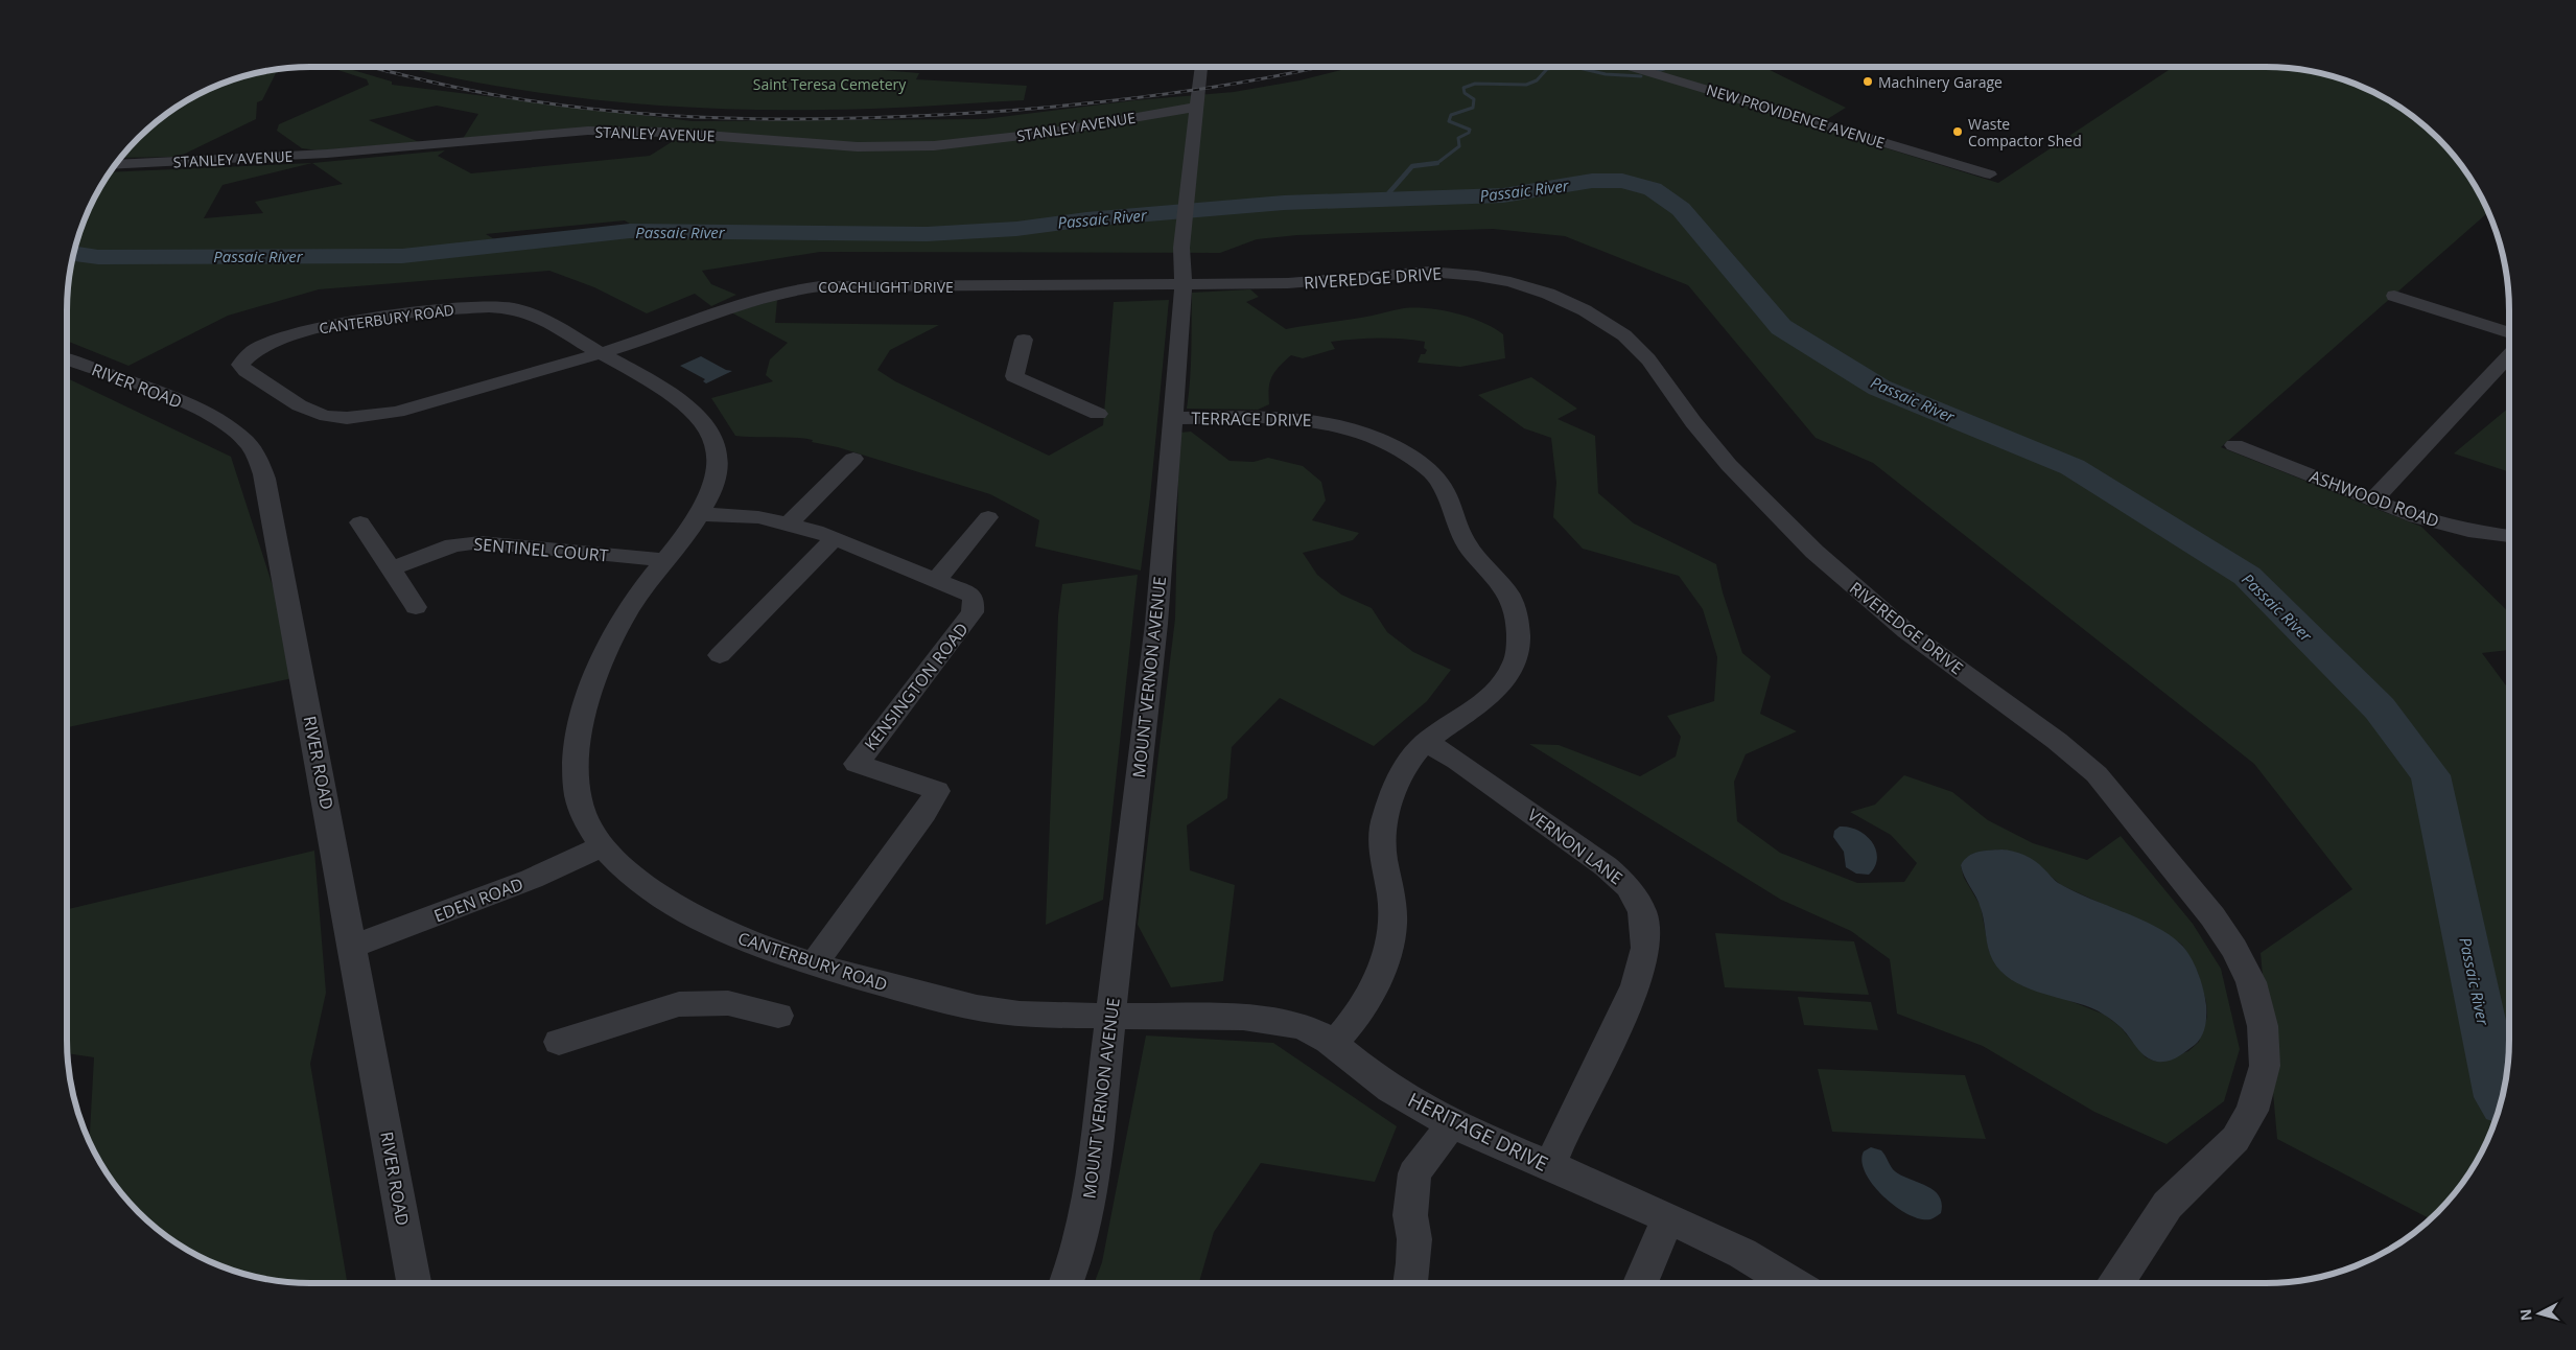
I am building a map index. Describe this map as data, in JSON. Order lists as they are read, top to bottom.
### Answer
{
  "streets": {
    "street": [
      "NEW PROVIDENCE AVENUE",
      "STANLEY AVENUE",
      "RIVEREDGE DRIVE",
      "COACHLIGHT DRIVE",
      "CANTERBURY ROAD",
      "RIVER ROAD",
      "TERRACE DRIVE",
      "ASHWOOD ROAD",
      "SENTINEL COURT",
      "MOUNT VERNON AVENUE",
      "KENSINGTON ROAD",
      "VERNON LANE",
      "EDEN ROAD",
      "HERITAGE DRIVE"
    ]
  },
  "crossings": [
    ["STANLEY AVENUE", "MOUNT VERNON AVENUE"],
    ["RIVEREDGE DRIVE", "COACHLIGHT DRIVE"],
    ["RIVEREDGE DRIVE", "MOUNT VERNON AVENUE"],
    ["COACHLIGHT DRIVE", "CANTERBURY ROAD"],
    ["COACHLIGHT DRIVE", "MOUNT VERNON AVENUE"],
    ["CANTERBURY ROAD", "SENTINEL COURT"],
    ["CANTERBURY ROAD", "MOUNT VERNON AVENUE"],
    ["CANTERBURY ROAD", "KENSINGTON ROAD"],
    ["CANTERBURY ROAD", "EDEN ROAD"],
    ["CANTERBURY ROAD", "HERITAGE DRIVE"],
    ["RIVER ROAD", "EDEN ROAD"],
    ["TERRACE DRIVE", "MOUNT VERNON AVENUE"],
    ["TERRACE DRIVE", "VERNON LANE"],
    ["TERRACE DRIVE", "HERITAGE DRIVE"],
    ["MOUNT VERNON AVENUE", "HERITAGE DRIVE"],
    ["VERNON LANE", "HERITAGE DRIVE"]
  ],
  "water": ["Passaic River"],
  "parks": ["Saint Teresa Cemetery"],
  "places": ["Machinery Garage", "Waste Compactor Shed"],
  "north": "left"
}
